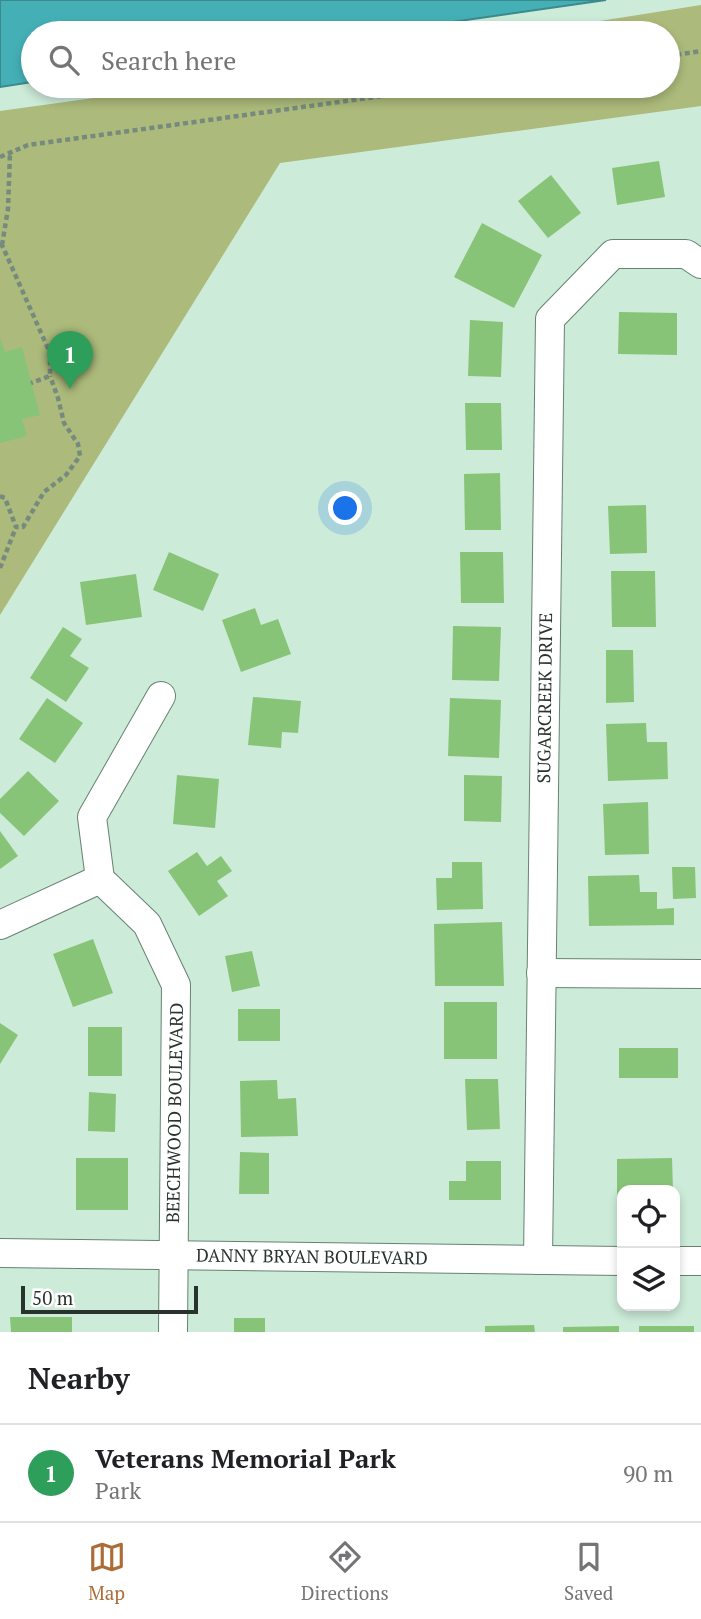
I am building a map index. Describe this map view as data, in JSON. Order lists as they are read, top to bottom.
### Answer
{
  "streets": {
    "street": ["SUGARCREEK DRIVE", "BEECHWOOD BOULEVARD", "DANNY BRYAN BOULEVARD"]
  },
  "crossings": [
    ["SUGARCREEK DRIVE", "DANNY BRYAN BOULEVARD"],
    ["BEECHWOOD BOULEVARD", "DANNY BRYAN BOULEVARD"]
  ],
  "scale_bar": "50 m",
  "page": {
    "search": "Search here",
    "pins": "1",
    "scale": "50 m",
    "heading": "Nearby",
    "list": [
      {
        "mark": "1",
        "name": "Veterans Memorial Park",
        "note": "Park",
        "value": "90 m"
      }
    ],
    "nav": ["Map", "Directions", "Saved"]
  }
}
